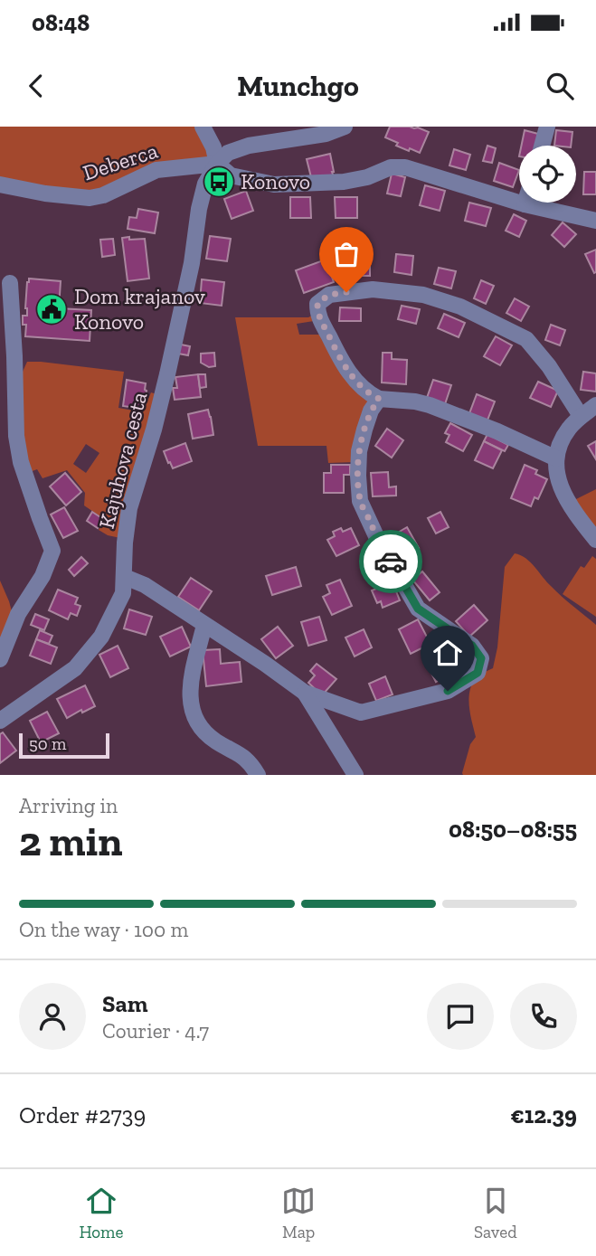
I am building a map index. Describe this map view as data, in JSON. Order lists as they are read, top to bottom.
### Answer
{
  "streets": {
    "street": ["Deberca", "Kajuhova cesta"]
  },
  "crossings": [
    ["Deberca", "Kajuhova cesta"]
  ],
  "places": {
    "bus stop": ["Konovo"],
    "public building": ["Dom krajanov Konovo"]
  },
  "scale_bar": "50 m",
  "page": {
    "status": "08:48",
    "header": "Munchgo",
    "scale": "50 m",
    "heading": ["2 min", "Arriving in", "08:50–08:55"],
    "panel": [
      "Sam",
      "Courier · 4.7",
      "Order #2739",
      "€12.39"
    ],
    "bar": "On the way · 100 m",
    "tabs": ["Home", "Map", "Saved"]
  }
}
